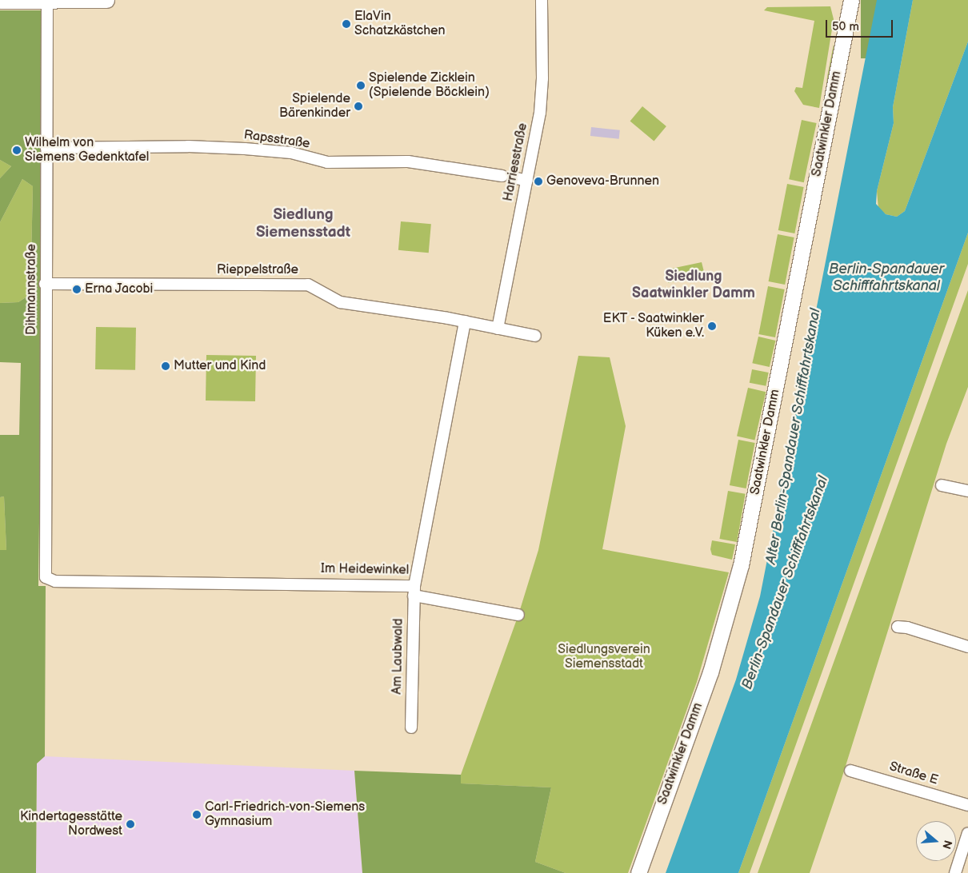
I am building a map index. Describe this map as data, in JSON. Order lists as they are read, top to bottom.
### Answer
{
  "streets": {
    "main road": ["Saatwinkler Damm"],
    "street": [
      "Rapsstraße",
      "Harriesstraße",
      "Rieppelstraße",
      "Dihlmannstraße",
      "Im Heidewinkel",
      "Am Laubwald",
      "Straße E"
    ]
  },
  "crossings": [
    ["Rapsstraße", "Dihlmannstraße"],
    ["Harriesstraße", "Rieppelstraße"],
    ["Rieppelstraße", "Dihlmannstraße"],
    ["Rieppelstraße", "Im Heidewinkel"],
    ["Dihlmannstraße", "Im Heidewinkel"],
    ["Im Heidewinkel", "Am Laubwald"]
  ],
  "districts": ["Siedlung Siemensstadt", "Siedlung Saatwinkler Damm"],
  "water": ["Berlin-Spandauer Schifffahrtskanal", "Alter Berlin-Spandauer Schifffahrtskanal"],
  "parks": ["Siedlungsverein Siemensstadt"],
  "places": [
    "ElaVin Schatzkästchen",
    "Spielende Zicklein (Spielende Böcklein)",
    "Spielende Bärenkinder",
    "Wilhelm von Siemens Gedenktafel",
    "Genoveva-Brunnen",
    "Erna Jacobi",
    "EKT - Saatwinkler Küken e.V.",
    "Mutter und Kind",
    "Carl-Friedrich-von-Siemens Gymnasium",
    "Kindertagesstätte Nordwest"
  ],
  "scale_bar": "50 m",
  "north": "right"
}
